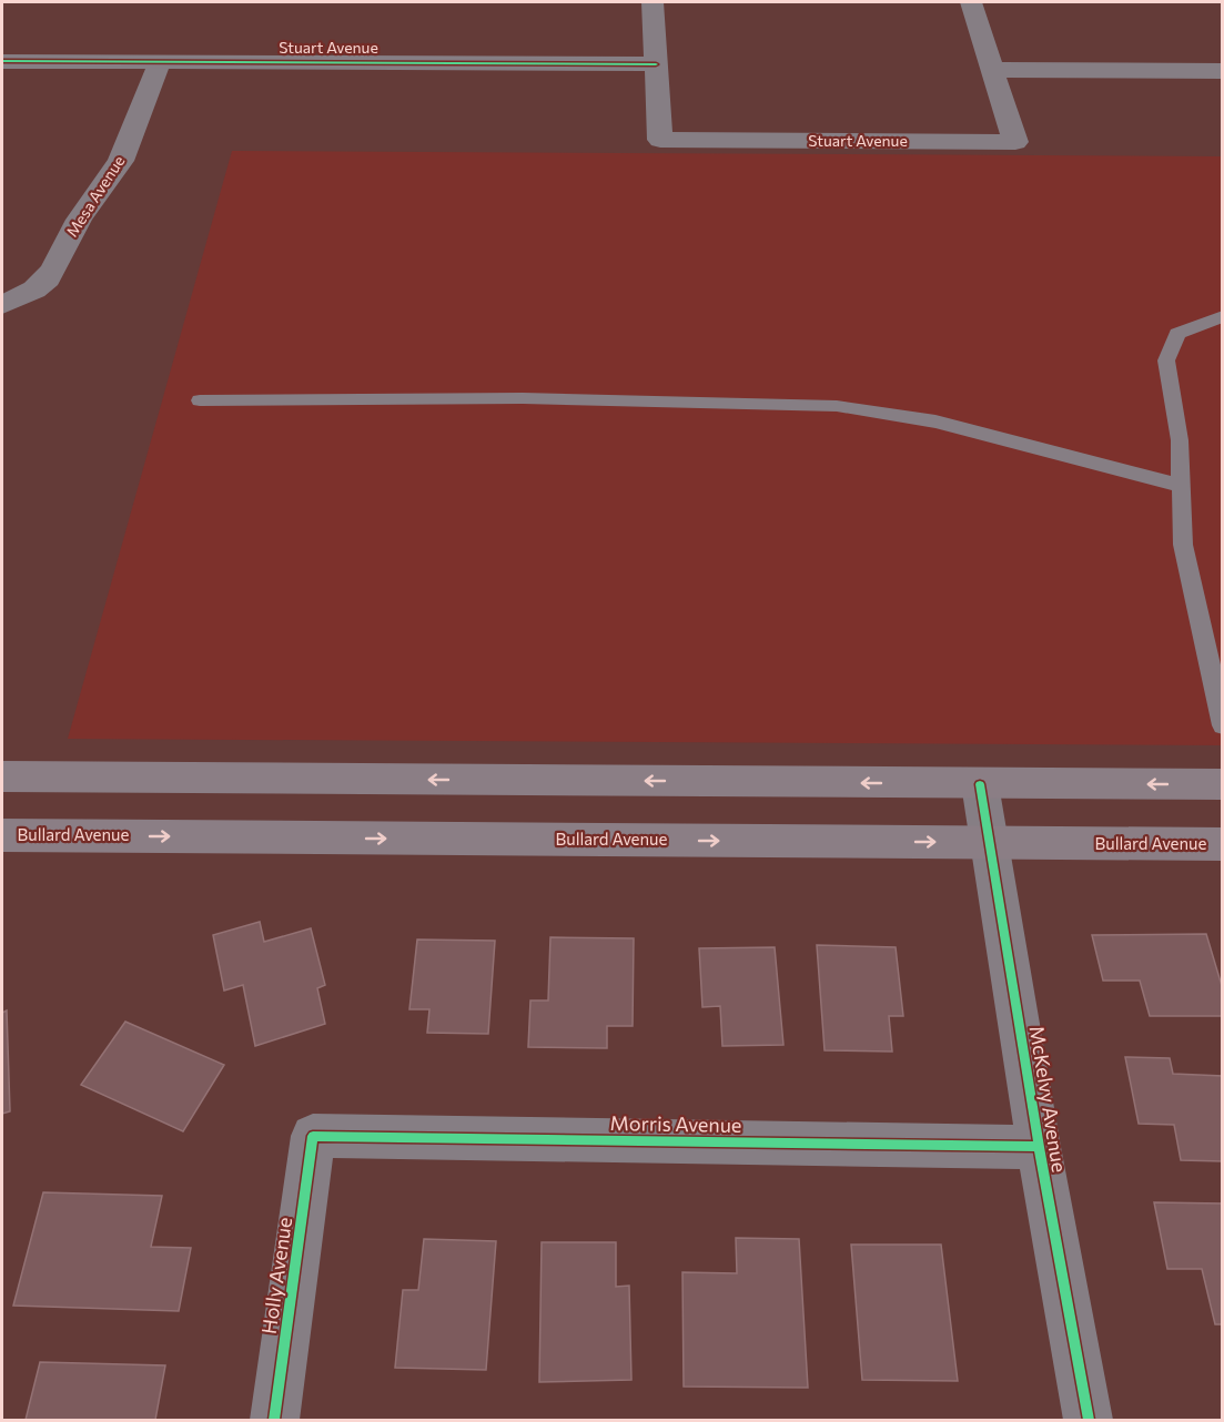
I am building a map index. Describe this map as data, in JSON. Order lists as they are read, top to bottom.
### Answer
{
  "streets": {
    "main road": ["Bullard Avenue"],
    "street": [
      "Stuart Avenue",
      "Mesa Avenue",
      "McKelvy Avenue",
      "Morris Avenue",
      "Holly Avenue"
    ]
  },
  "crossings": [
    ["Stuart Avenue", "Mesa Avenue"],
    ["Bullard Avenue", "McKelvy Avenue"],
    ["McKelvy Avenue", "Morris Avenue"],
    ["Morris Avenue", "Holly Avenue"]
  ]
}
